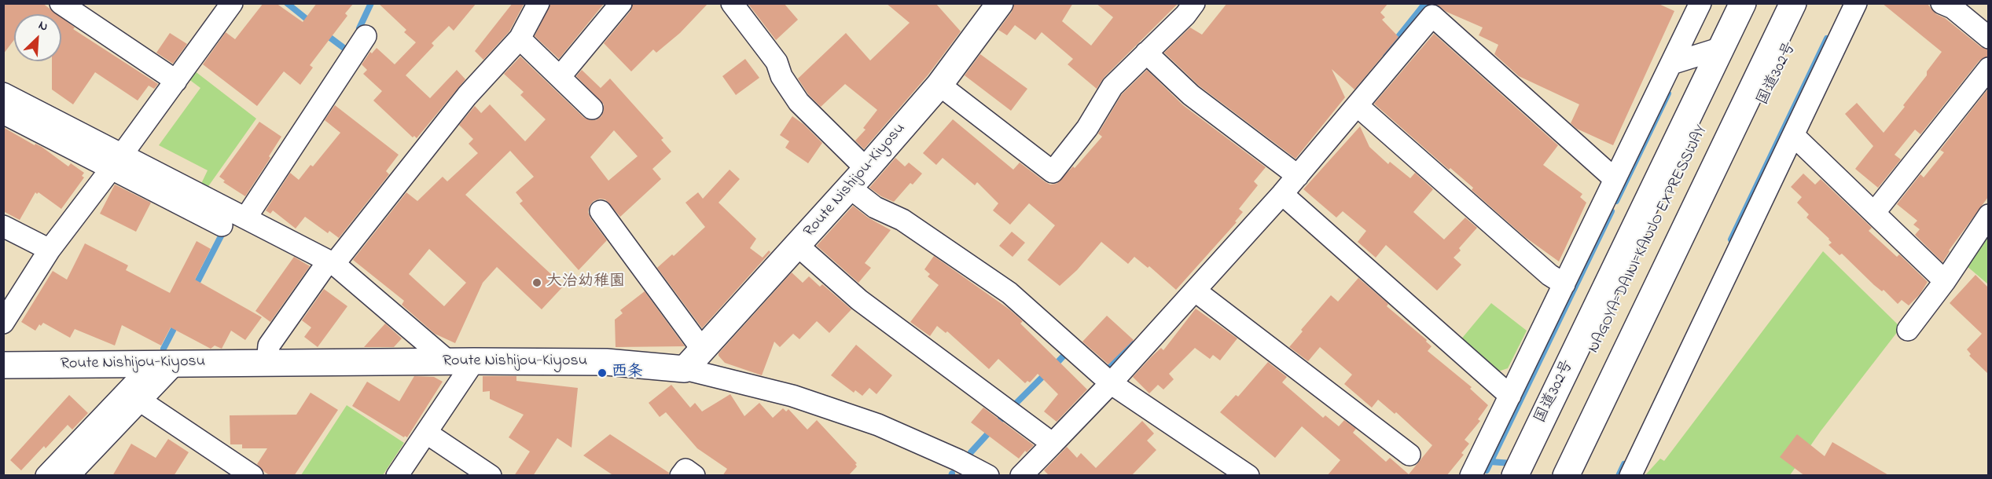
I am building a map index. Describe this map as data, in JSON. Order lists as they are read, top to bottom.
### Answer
{
  "streets": {
    "main road": ["国道302号", "Route Nishijou-Kiyosu", "NAGOYA-DAINI-KANJO EXPRESSWAY"]
  },
  "places": ["大治幼稚園", "西条"],
  "north": "top right"
}
